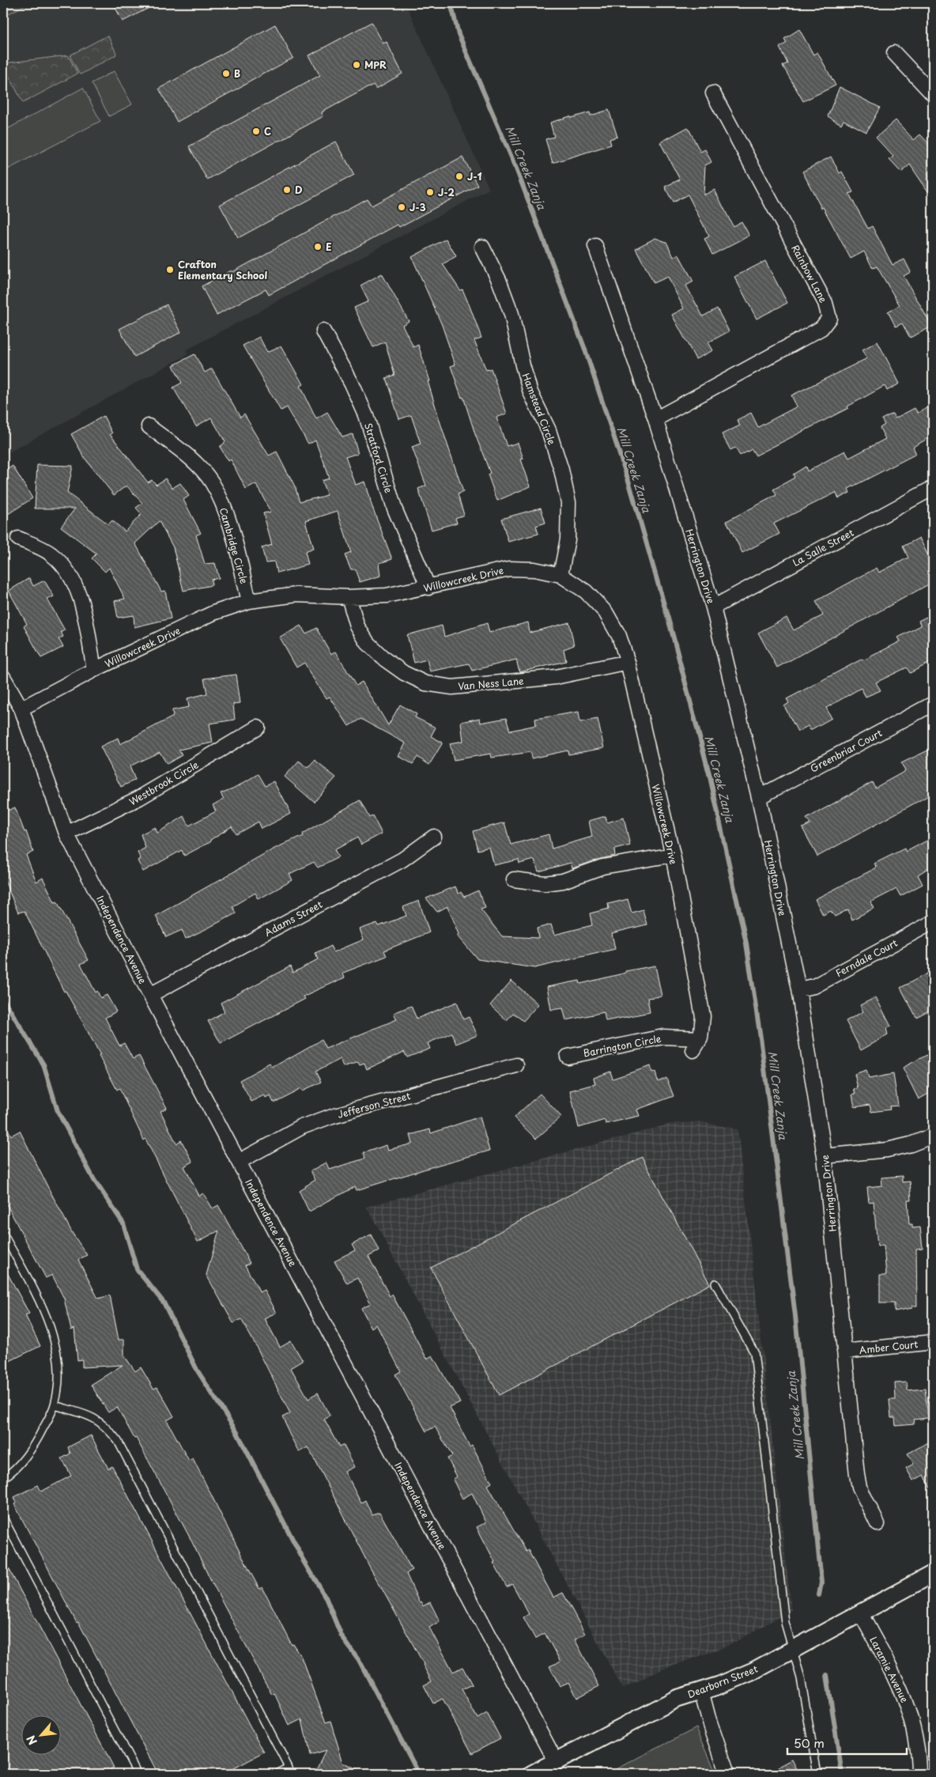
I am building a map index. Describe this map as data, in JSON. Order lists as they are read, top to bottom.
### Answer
{
  "streets": {
    "street": [
      "Rainbow Lane",
      "Hamstead Circle",
      "Stratford Circle",
      "Cambridge Circle",
      "La Salle Street",
      "Herrington Drive",
      "Willowcreek Drive",
      "Van Ness Lane",
      "Greenbriar Court",
      "Westbrook Circle",
      "Adams Street",
      "Independence Avenue",
      "Ferndale Court",
      "Barrington Circle",
      "Jefferson Street",
      "Amber Court",
      "Laramie Avenue",
      "Dearborn Street"
    ]
  },
  "crossings": [
    ["Rainbow Lane", "Herrington Drive"],
    ["Hamstead Circle", "Willowcreek Drive"],
    ["Stratford Circle", "Willowcreek Drive"],
    ["Cambridge Circle", "Willowcreek Drive"],
    ["La Salle Street", "Herrington Drive"],
    ["Herrington Drive", "Greenbriar Court"],
    ["Herrington Drive", "Ferndale Court"],
    ["Herrington Drive", "Amber Court"],
    ["Willowcreek Drive", "Van Ness Lane"],
    ["Willowcreek Drive", "Independence Avenue"],
    ["Willowcreek Drive", "Barrington Circle"],
    ["Westbrook Circle", "Independence Avenue"],
    ["Adams Street", "Independence Avenue"],
    ["Independence Avenue", "Jefferson Street"],
    ["Independence Avenue", "Dearborn Street"],
    ["Laramie Avenue", "Dearborn Street"]
  ],
  "water": ["Mill Creek Zanja"],
  "places": [
    "MPR",
    "B",
    "C",
    "J-1",
    "D",
    "J-2",
    "J-3",
    "E",
    "Crafton Elementary School"
  ],
  "scale_bar": "50 m",
  "north": "bottom left"
}
